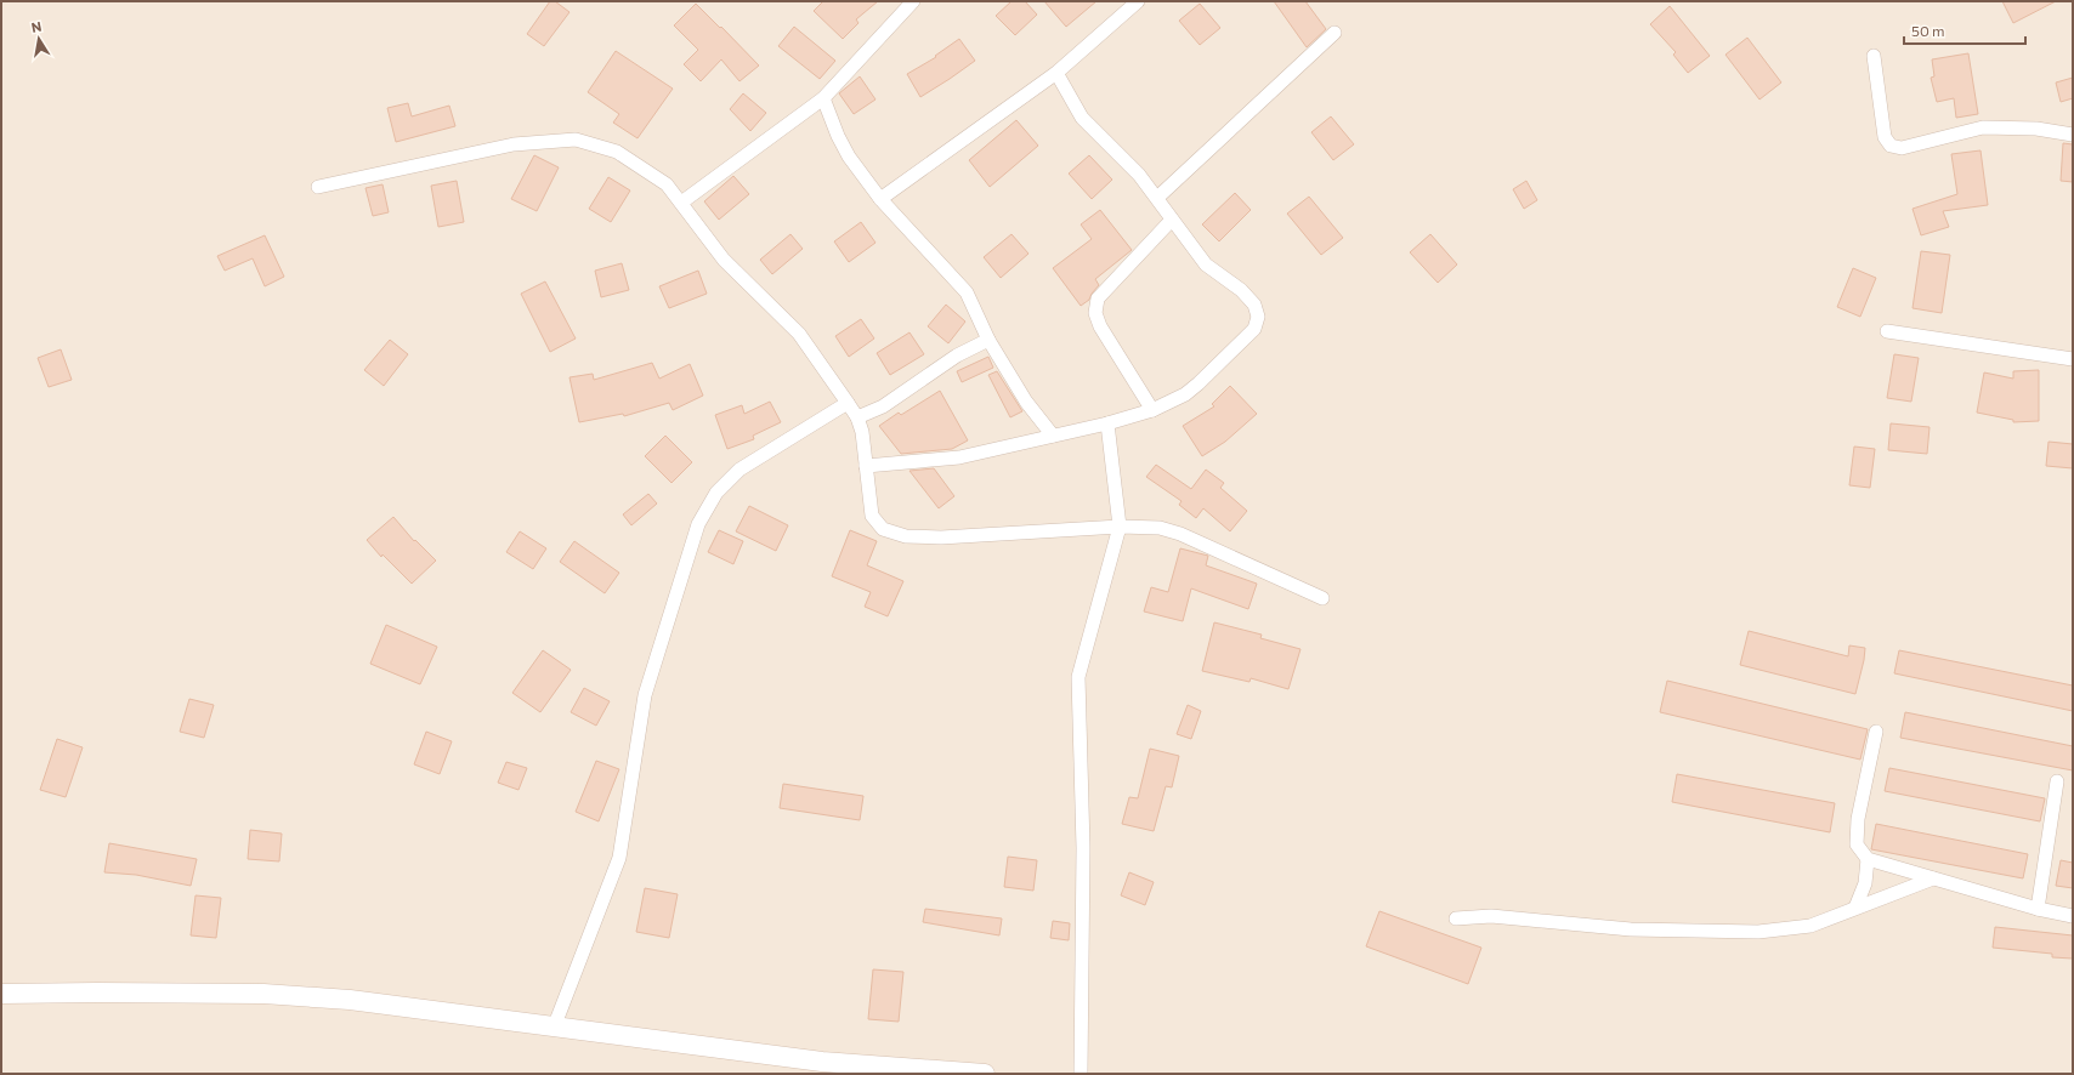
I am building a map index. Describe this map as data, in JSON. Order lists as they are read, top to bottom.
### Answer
{
  "scale_bar": "50 m",
  "north": "top"
}
